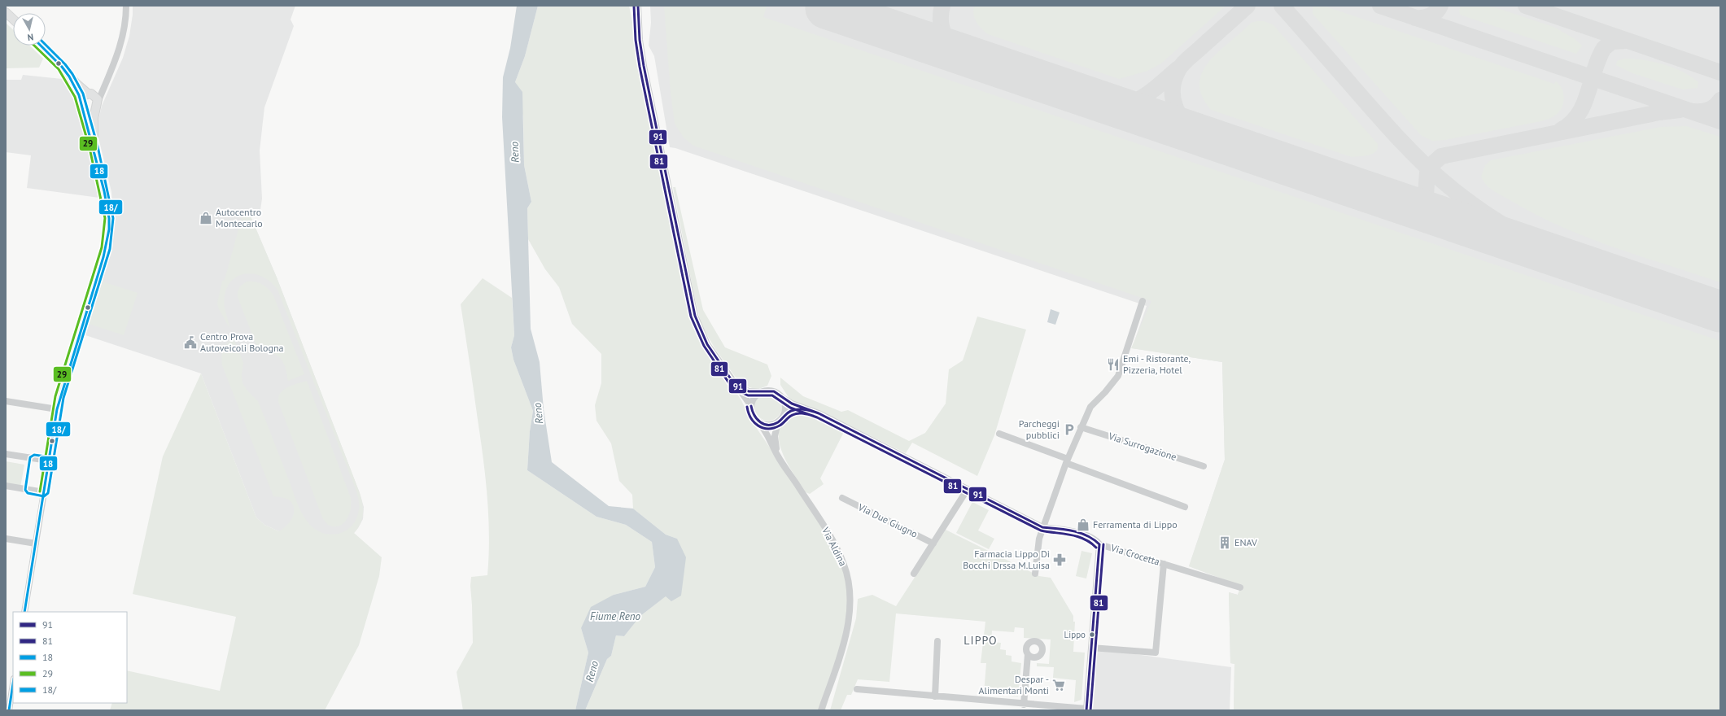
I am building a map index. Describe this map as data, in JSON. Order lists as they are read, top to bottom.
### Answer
{
  "streets": {
    "street": [
      "Via Surrogazione",
      "Via Due Giugno",
      "Via Aldina",
      "Via Crocetta"
    ]
  },
  "crossings": [
    ["Via Aldina", "Via Crocetta"]
  ],
  "districts": ["LIPPO"],
  "water": ["Reno", "Fiume Reno"],
  "places": {
    "shop": ["Autocentro Montecarlo", "Ferramenta di Lippo"],
    "public building": ["Centro Prova Autoveicoli Bologna"],
    "restaurant": ["Emi - Ristorante, Pizzeria, Hotel"],
    "parking": ["Parcheggi pubblici"],
    "building": ["ENAV"],
    "pharmacy": ["Farmacia Lippo Di Bocchi Drssa M.Luisa"],
    "other": ["Lippo"],
    "supermarket": ["Despar - Alimentari Monti"]
  },
  "lines": [
    "transit line 91",
    "transit line 81",
    "transit line 18/",
    "transit line 18",
    "transit line 29"
  ],
  "legend": [
    "91",
    "81",
    "18",
    "29",
    "18/"
  ],
  "north": "bottom"
}
